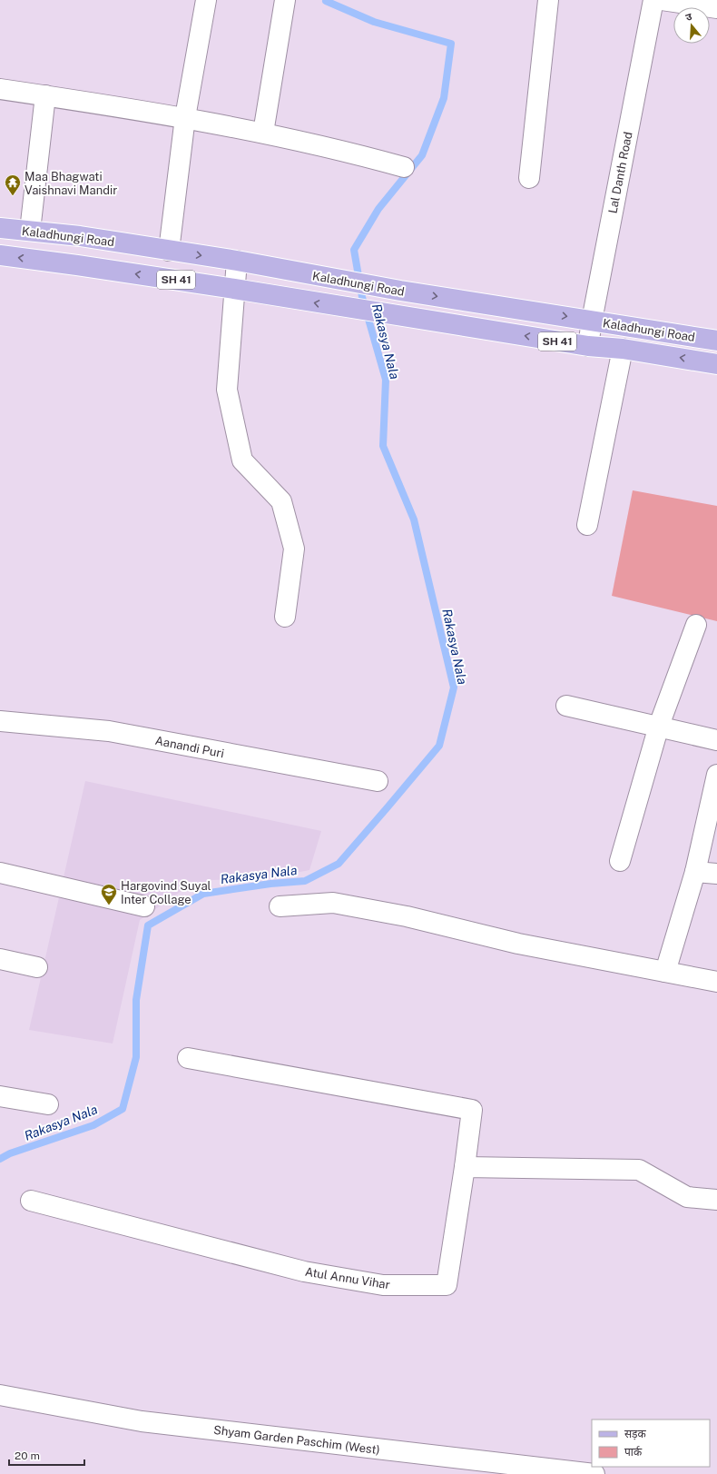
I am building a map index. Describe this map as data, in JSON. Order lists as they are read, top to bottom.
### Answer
{
  "streets": {
    "main road": ["Kaladhungi Road", "SH 41"],
    "street": [
      "Lal Danth Road",
      "Aanandi Puri",
      "Atul Annu Vihar",
      "Shyam Garden Paschim (West)"
    ]
  },
  "crossings": [
    ["Lal Danth Road", "Kaladhungi Road"]
  ],
  "water": ["Rakasya Nala"],
  "places": {
    "temple": ["Maa Bhagwati Vaishnavi Mandir"],
    "school or university": ["Hargovind Suyal Inter Collage"]
  },
  "legend": ["सड़क", "पार्क"],
  "scale_bar": "20 m",
  "north": "top"
}
